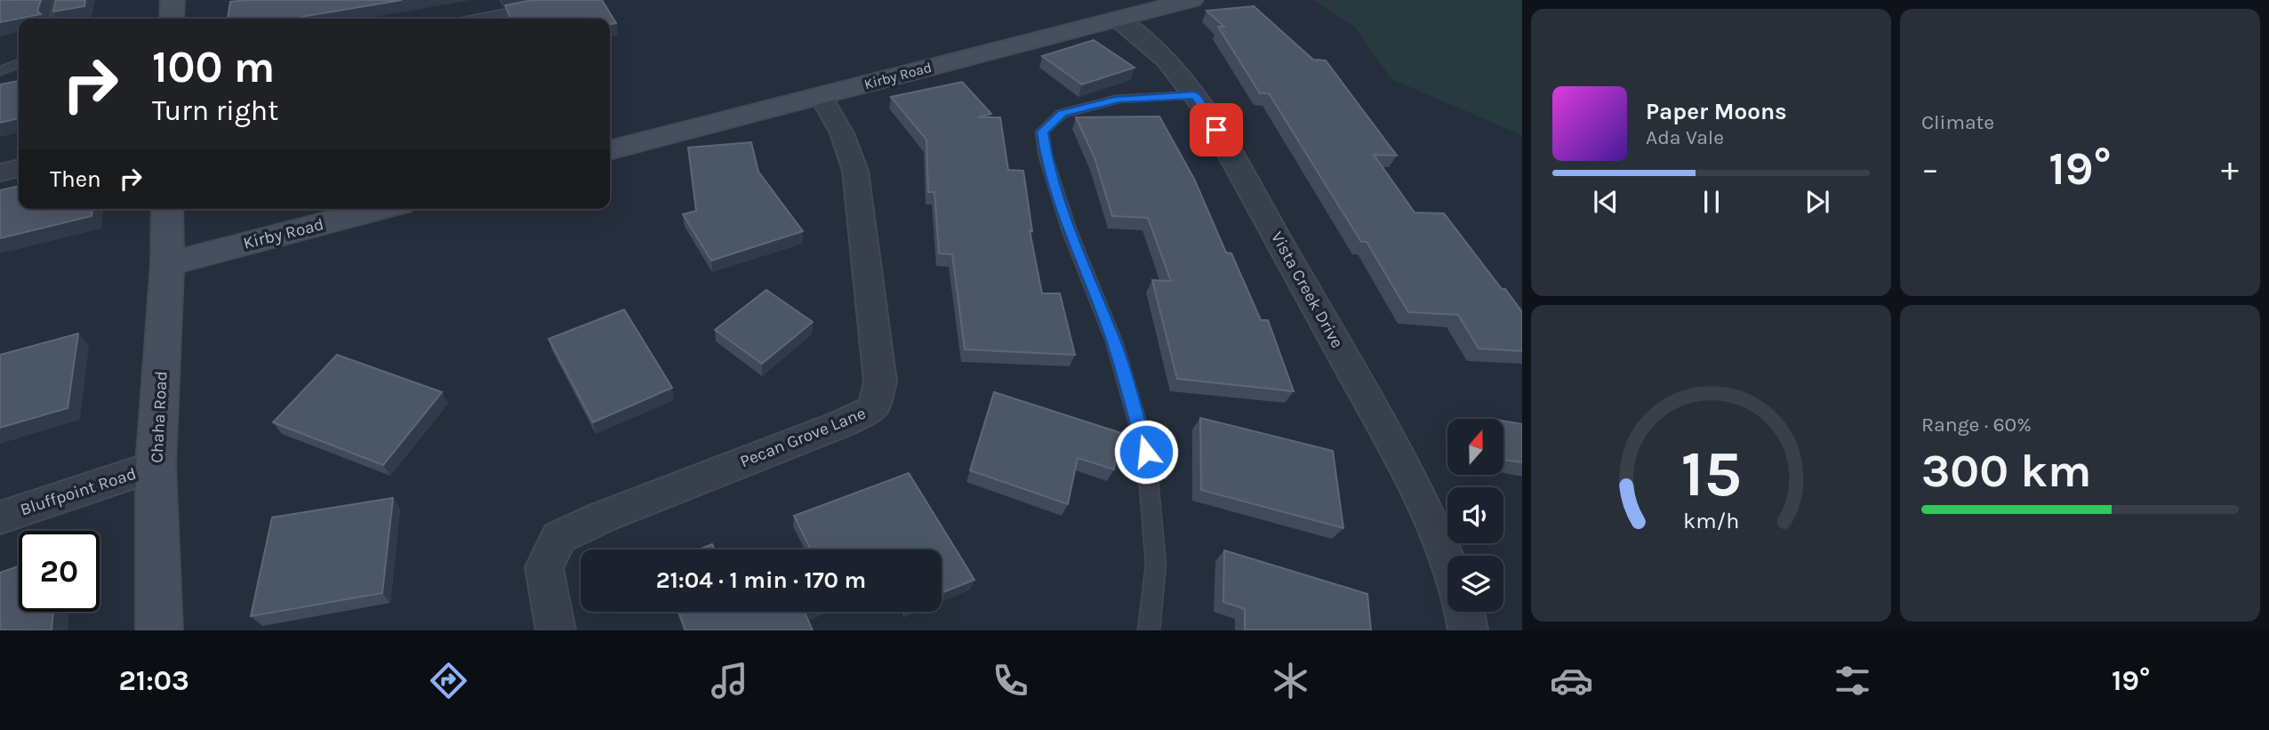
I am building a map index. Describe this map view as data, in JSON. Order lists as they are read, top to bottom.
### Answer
{
  "streets": {
    "street": [
      "Kirby Road",
      "Vista Creek Drive",
      "Chaha Road",
      "Pecan Grove Lane",
      "Bluffpoint Road"
    ]
  },
  "crossings": [
    ["Kirby Road", "Vista Creek Drive"],
    ["Kirby Road", "Chaha Road"],
    ["Kirby Road", "Pecan Grove Lane"],
    ["Chaha Road", "Bluffpoint Road"]
  ],
  "north": "top",
  "page": {
    "tile": [
      "Climate",
      ["Range · 60%", "300 km"]
    ],
    "turn": ["100 m", "Turn right"],
    "song": ["Paper Moons", "Ada Vale"],
    "heat": ["−", "19°", "+"],
    "then": "Then",
    "limit": "20",
    "trip": "21:04 · 1 min · 170 m",
    "tabs": ["21:03", "19°"],
    "gauge": ["15", "km/h"]
  }
}
